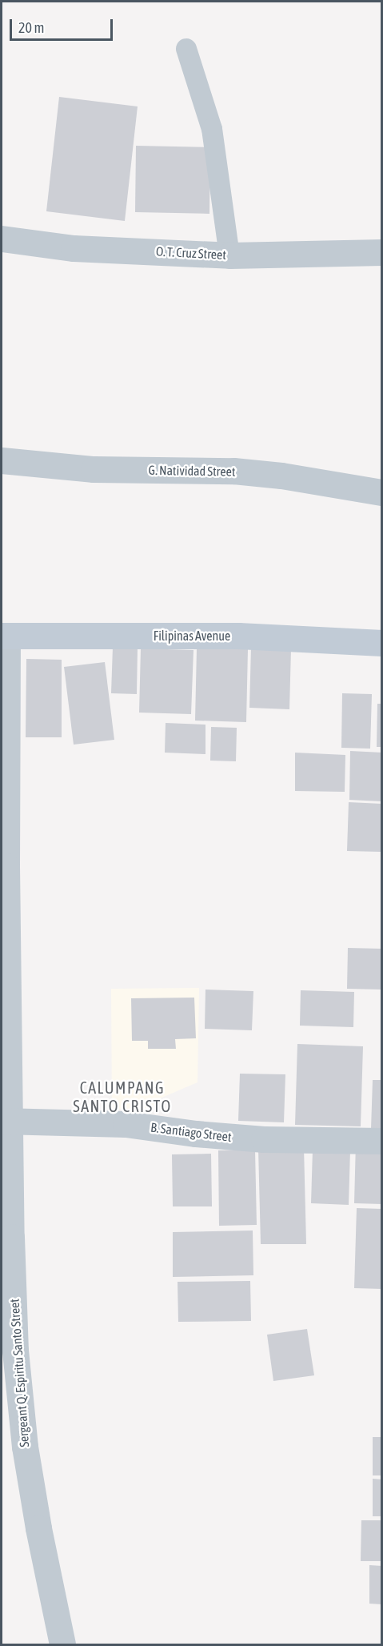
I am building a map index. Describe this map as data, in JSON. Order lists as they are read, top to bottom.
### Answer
{
  "streets": {
    "street": [
      "O. T. Cruz Street",
      "G. Natividad Street",
      "Filipinas Avenue",
      "B. Santiago Street",
      "Sergeant Q. Espiritu Santo Street"
    ]
  },
  "crossings": [
    ["Filipinas Avenue", "Sergeant Q. Espiritu Santo Street"],
    ["B. Santiago Street", "Sergeant Q. Espiritu Santo Street"]
  ],
  "districts": ["CALUMPANG SANTO CRISTO"],
  "scale_bar": "20 m"
}
